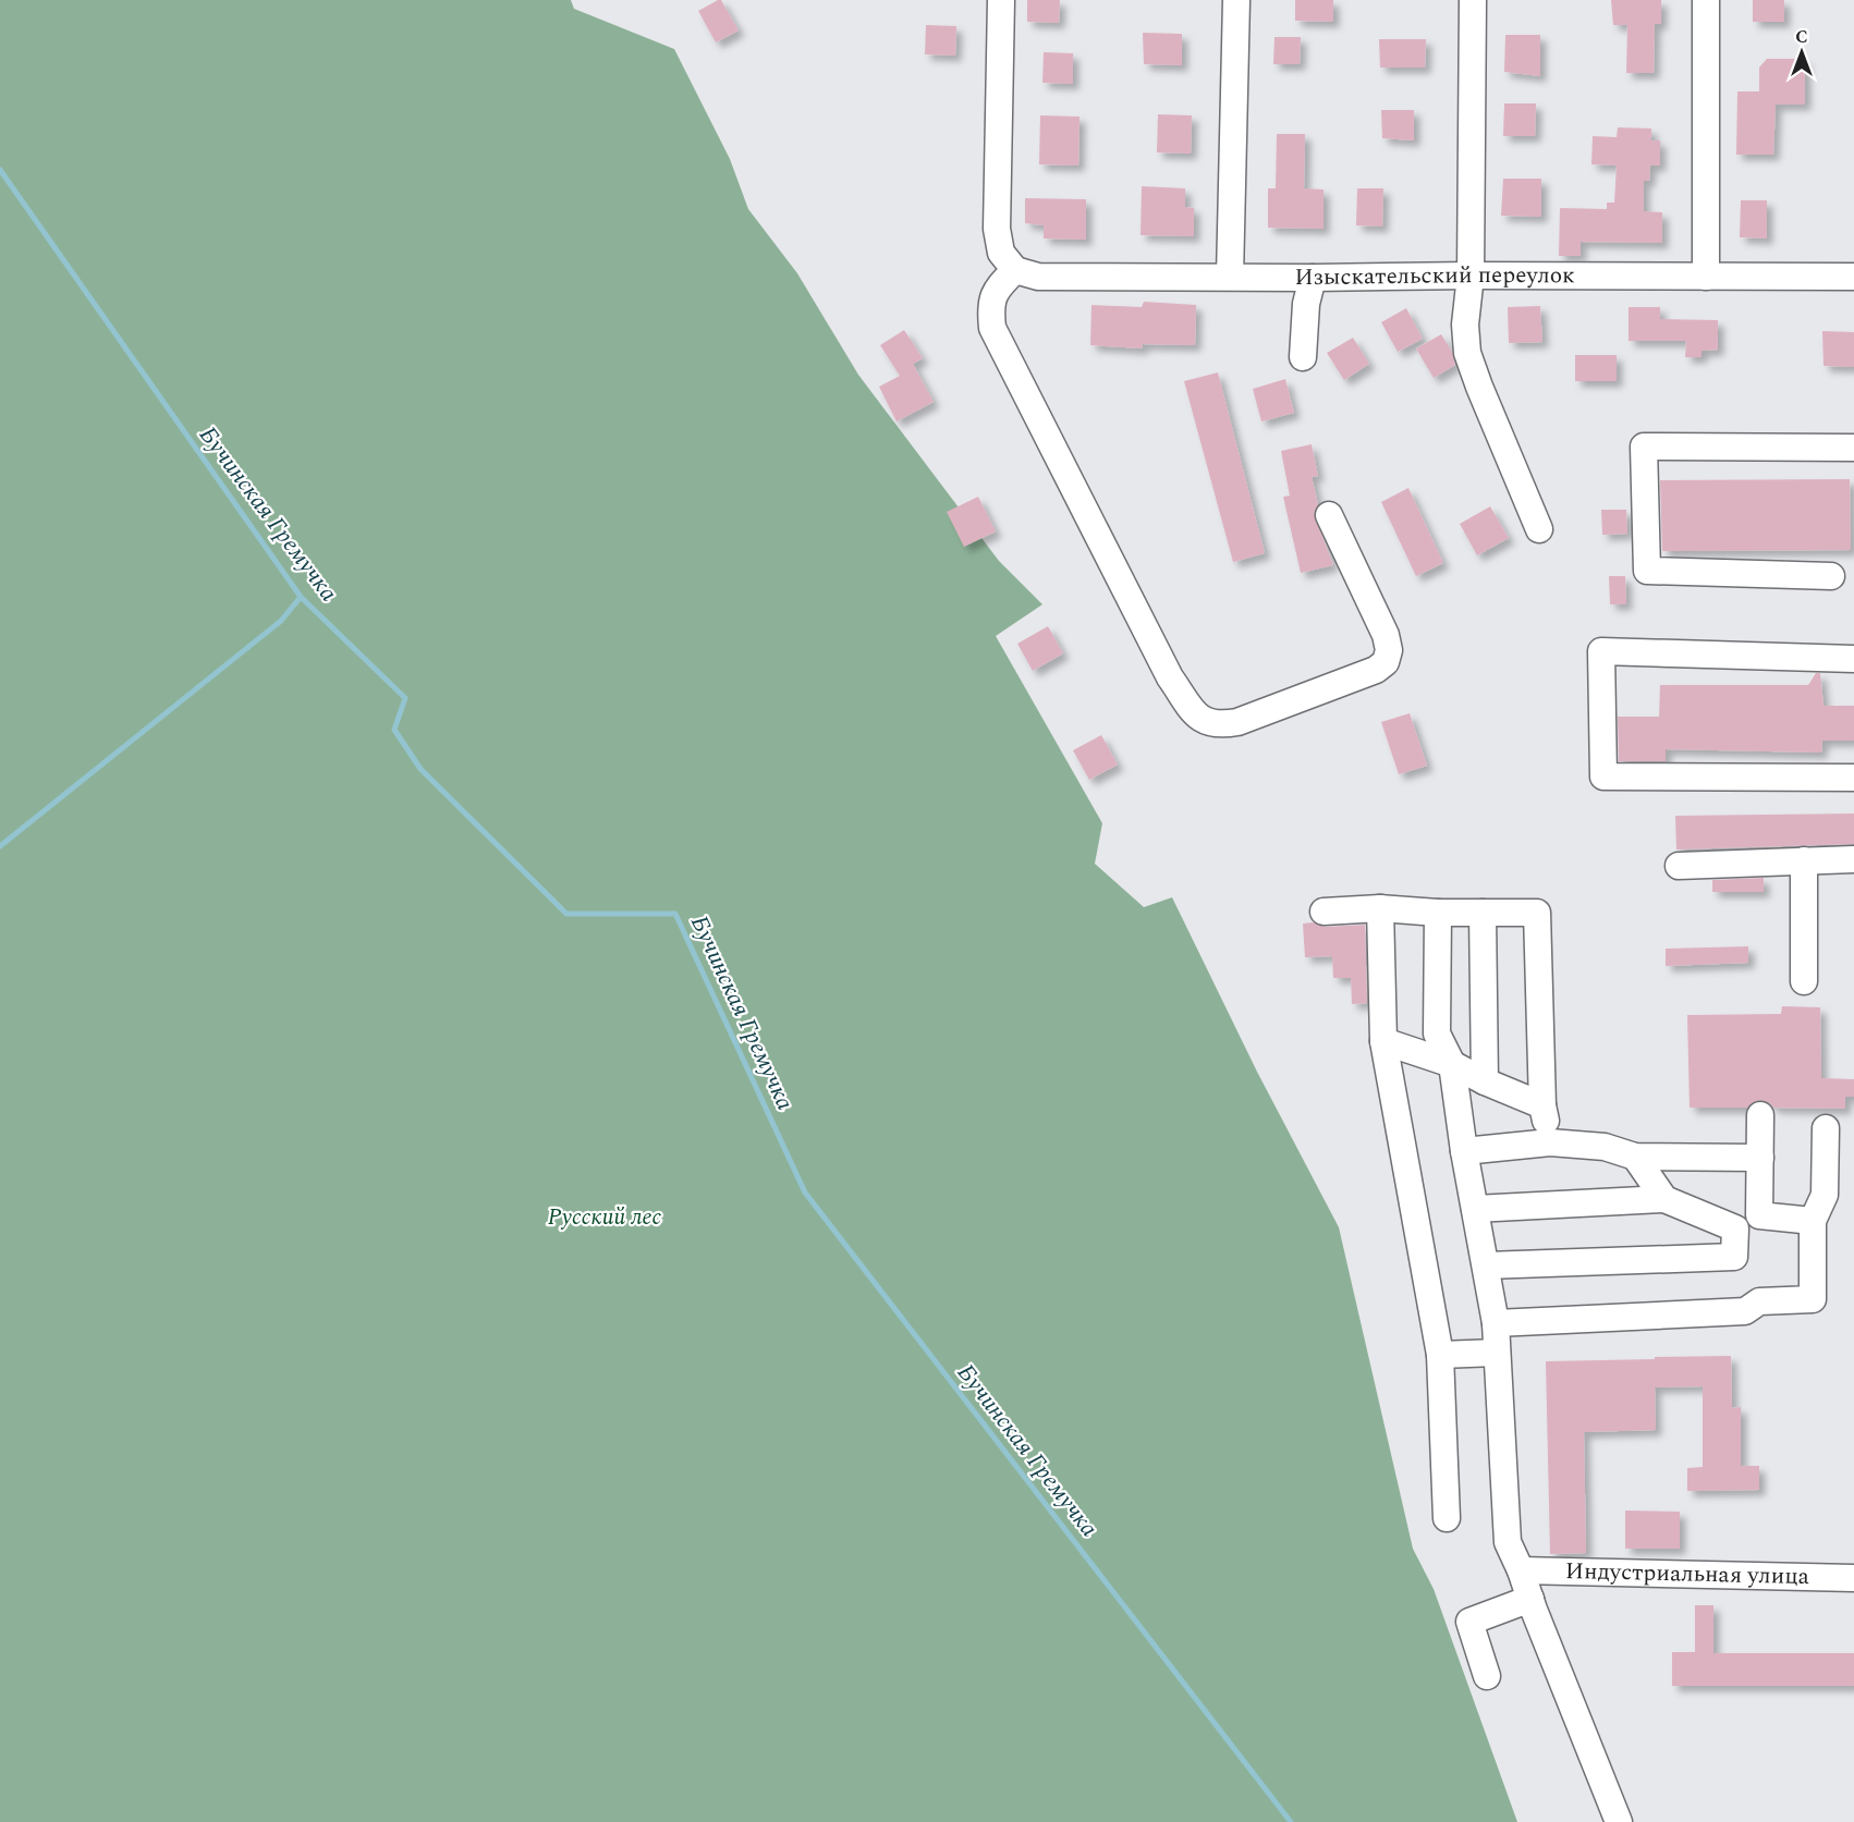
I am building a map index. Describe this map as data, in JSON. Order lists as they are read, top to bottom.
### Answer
{
  "streets": {
    "street": ["Изыскательский переулок", "Индустриальная улица"]
  },
  "water": ["Бучинская Гремучка"],
  "parks": ["Русский лес"],
  "north": "top"
}
